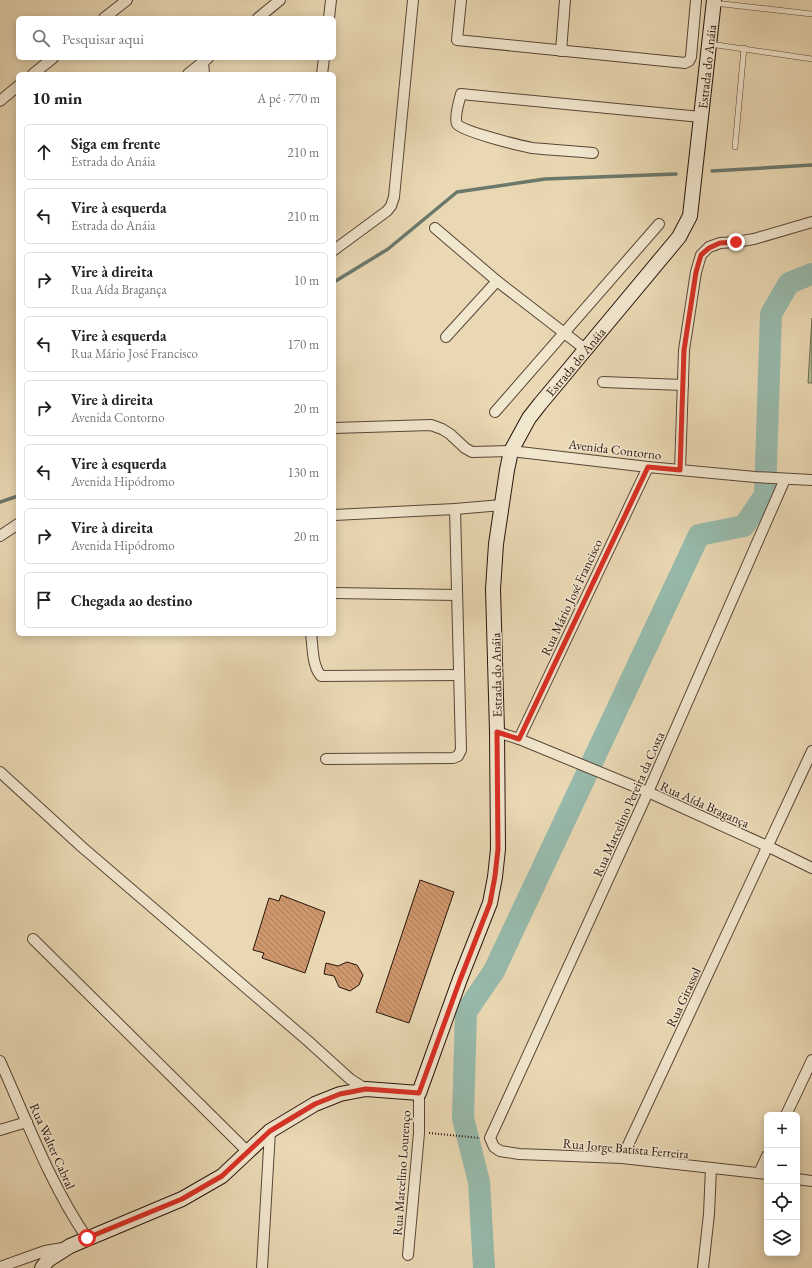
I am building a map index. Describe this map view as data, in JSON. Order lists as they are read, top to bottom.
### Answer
{
  "streets": {
    "street": [
      "Estrada do Anáia",
      "Avenida Contorno",
      "Rua Mário José Francisco",
      "Rua Marcelino Pereira da Costa",
      "Rua Aída Bragança",
      "Rua Girassol",
      "Rua Walter Cabral",
      "Rua Jorge Batista Ferreira",
      "Rua Marcelino Lourenço"
    ]
  },
  "crossings": [
    ["Estrada do Anáia", "Avenida Contorno"],
    ["Estrada do Anáia", "Rua Aída Bragança"],
    ["Estrada do Anáia", "Rua Marcelino Lourenço"],
    ["Avenida Contorno", "Rua Mário José Francisco"],
    ["Avenida Contorno", "Rua Marcelino Pereira da Costa"],
    ["Rua Mário José Francisco", "Rua Aída Bragança"],
    ["Rua Marcelino Pereira da Costa", "Rua Aída Bragança"],
    ["Rua Marcelino Pereira da Costa", "Rua Jorge Batista Ferreira"],
    ["Rua Aída Bragança", "Rua Girassol"],
    ["Rua Girassol", "Rua Jorge Batista Ferreira"]
  ],
  "page": {
    "search": "Pesquisar aqui",
    "heading": ["10 min", "A pé · 770 m"],
    "list": [
      ["Siga em frente", "Estrada do Anáia", "210 m"],
      ["Vire à esquerda", "Estrada do Anáia", "210 m"],
      ["Vire à direita", "Rua Aída Bragança", "10 m"],
      ["Vire à esquerda", "Rua Mário José Francisco", "170 m"],
      ["Vire à direita", "Avenida Contorno", "20 m"],
      ["Vire à esquerda", "Avenida Hipódromo", "130 m"],
      ["Vire à direita", "Avenida Hipódromo", "20 m"],
      "Chegada ao destino"
    ],
    "map_buttons": ["+", "−"]
  }
}
